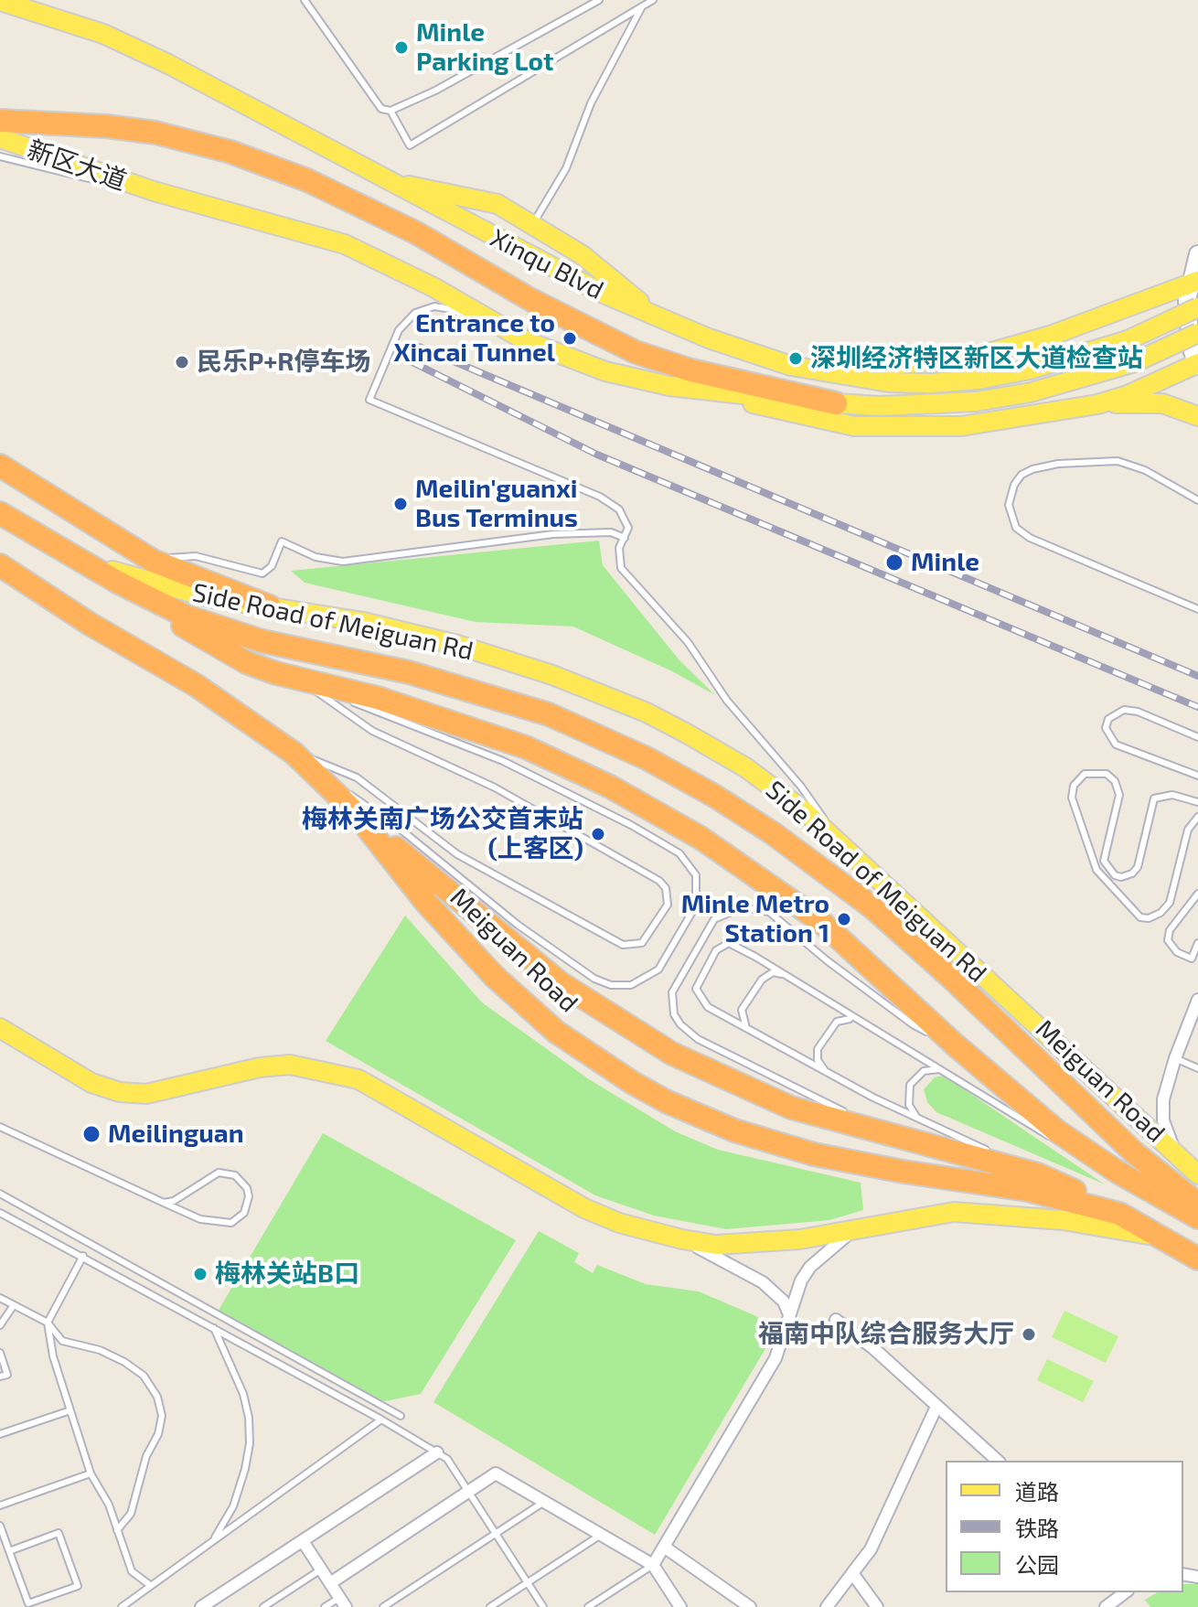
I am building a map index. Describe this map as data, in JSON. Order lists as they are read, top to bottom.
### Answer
{
  "streets": {
    "highway": ["Meiguan Road"],
    "main road": ["新区大道", "Xinqu Blvd", "Side Road of Meiguan Rd"]
  },
  "crossings": [
    ["Side Road of Meiguan Rd", "Meiguan Road"]
  ],
  "places": [
    "Minle Parking Lot",
    "Entrance to Xincai Tunnel",
    "深圳经济特区新区大道检查站",
    "民乐P+R停车场",
    "Meilin'guanxi Bus Terminus",
    "Minle",
    "梅林关南广场公交首末站 (上客区)",
    "Minle Metro Station 1",
    "Meilinguan",
    "梅林关站B口",
    "福南中队综合服务大厅"
  ],
  "legend": ["道路", "铁路", "公园"]
}
